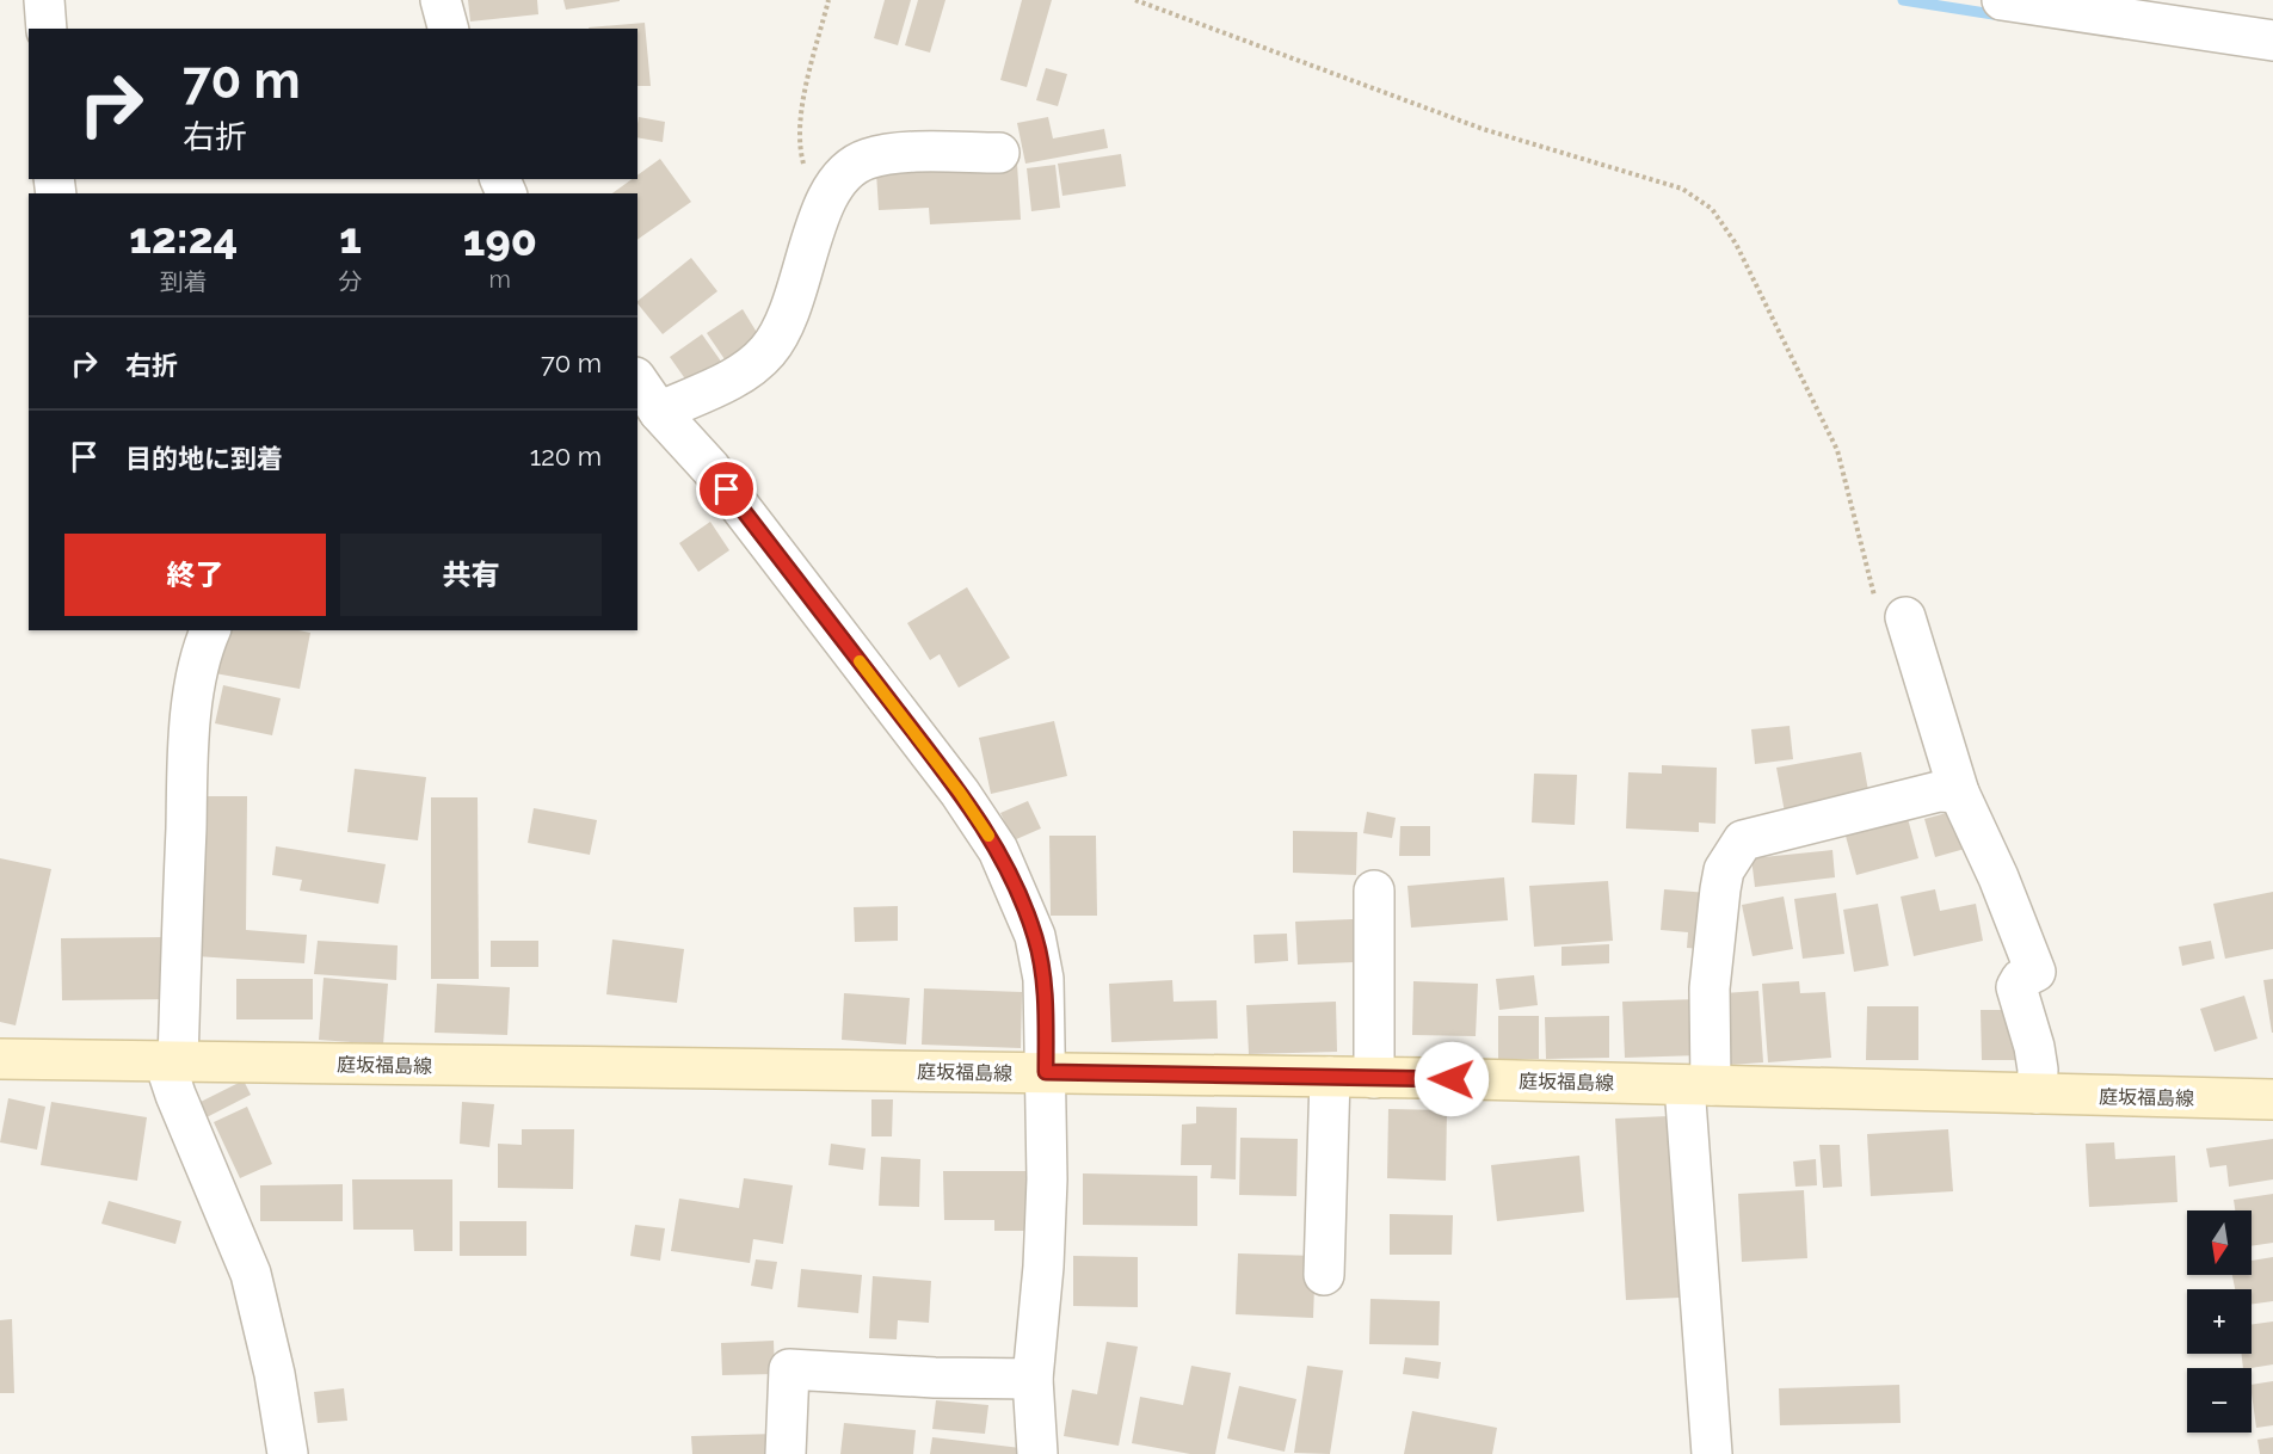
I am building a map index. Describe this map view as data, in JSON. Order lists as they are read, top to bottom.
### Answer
{
  "streets": {
    "main road": ["庭坂福島線"]
  },
  "north": "bottom",
  "page": {
    "turn": ["70 m", "右折"],
    "eta": [
      "12:24",
      "到着",
      "1",
      "分",
      "190",
      "m"
    ],
    "list": [
      {
        "name": "右折",
        "value": "70 m"
      },
      {
        "name": "目的地に到着",
        "value": "120 m"
      }
    ],
    "buttons": ["終了", "共有"],
    "map_buttons": ["+", "−"]
  }
}
